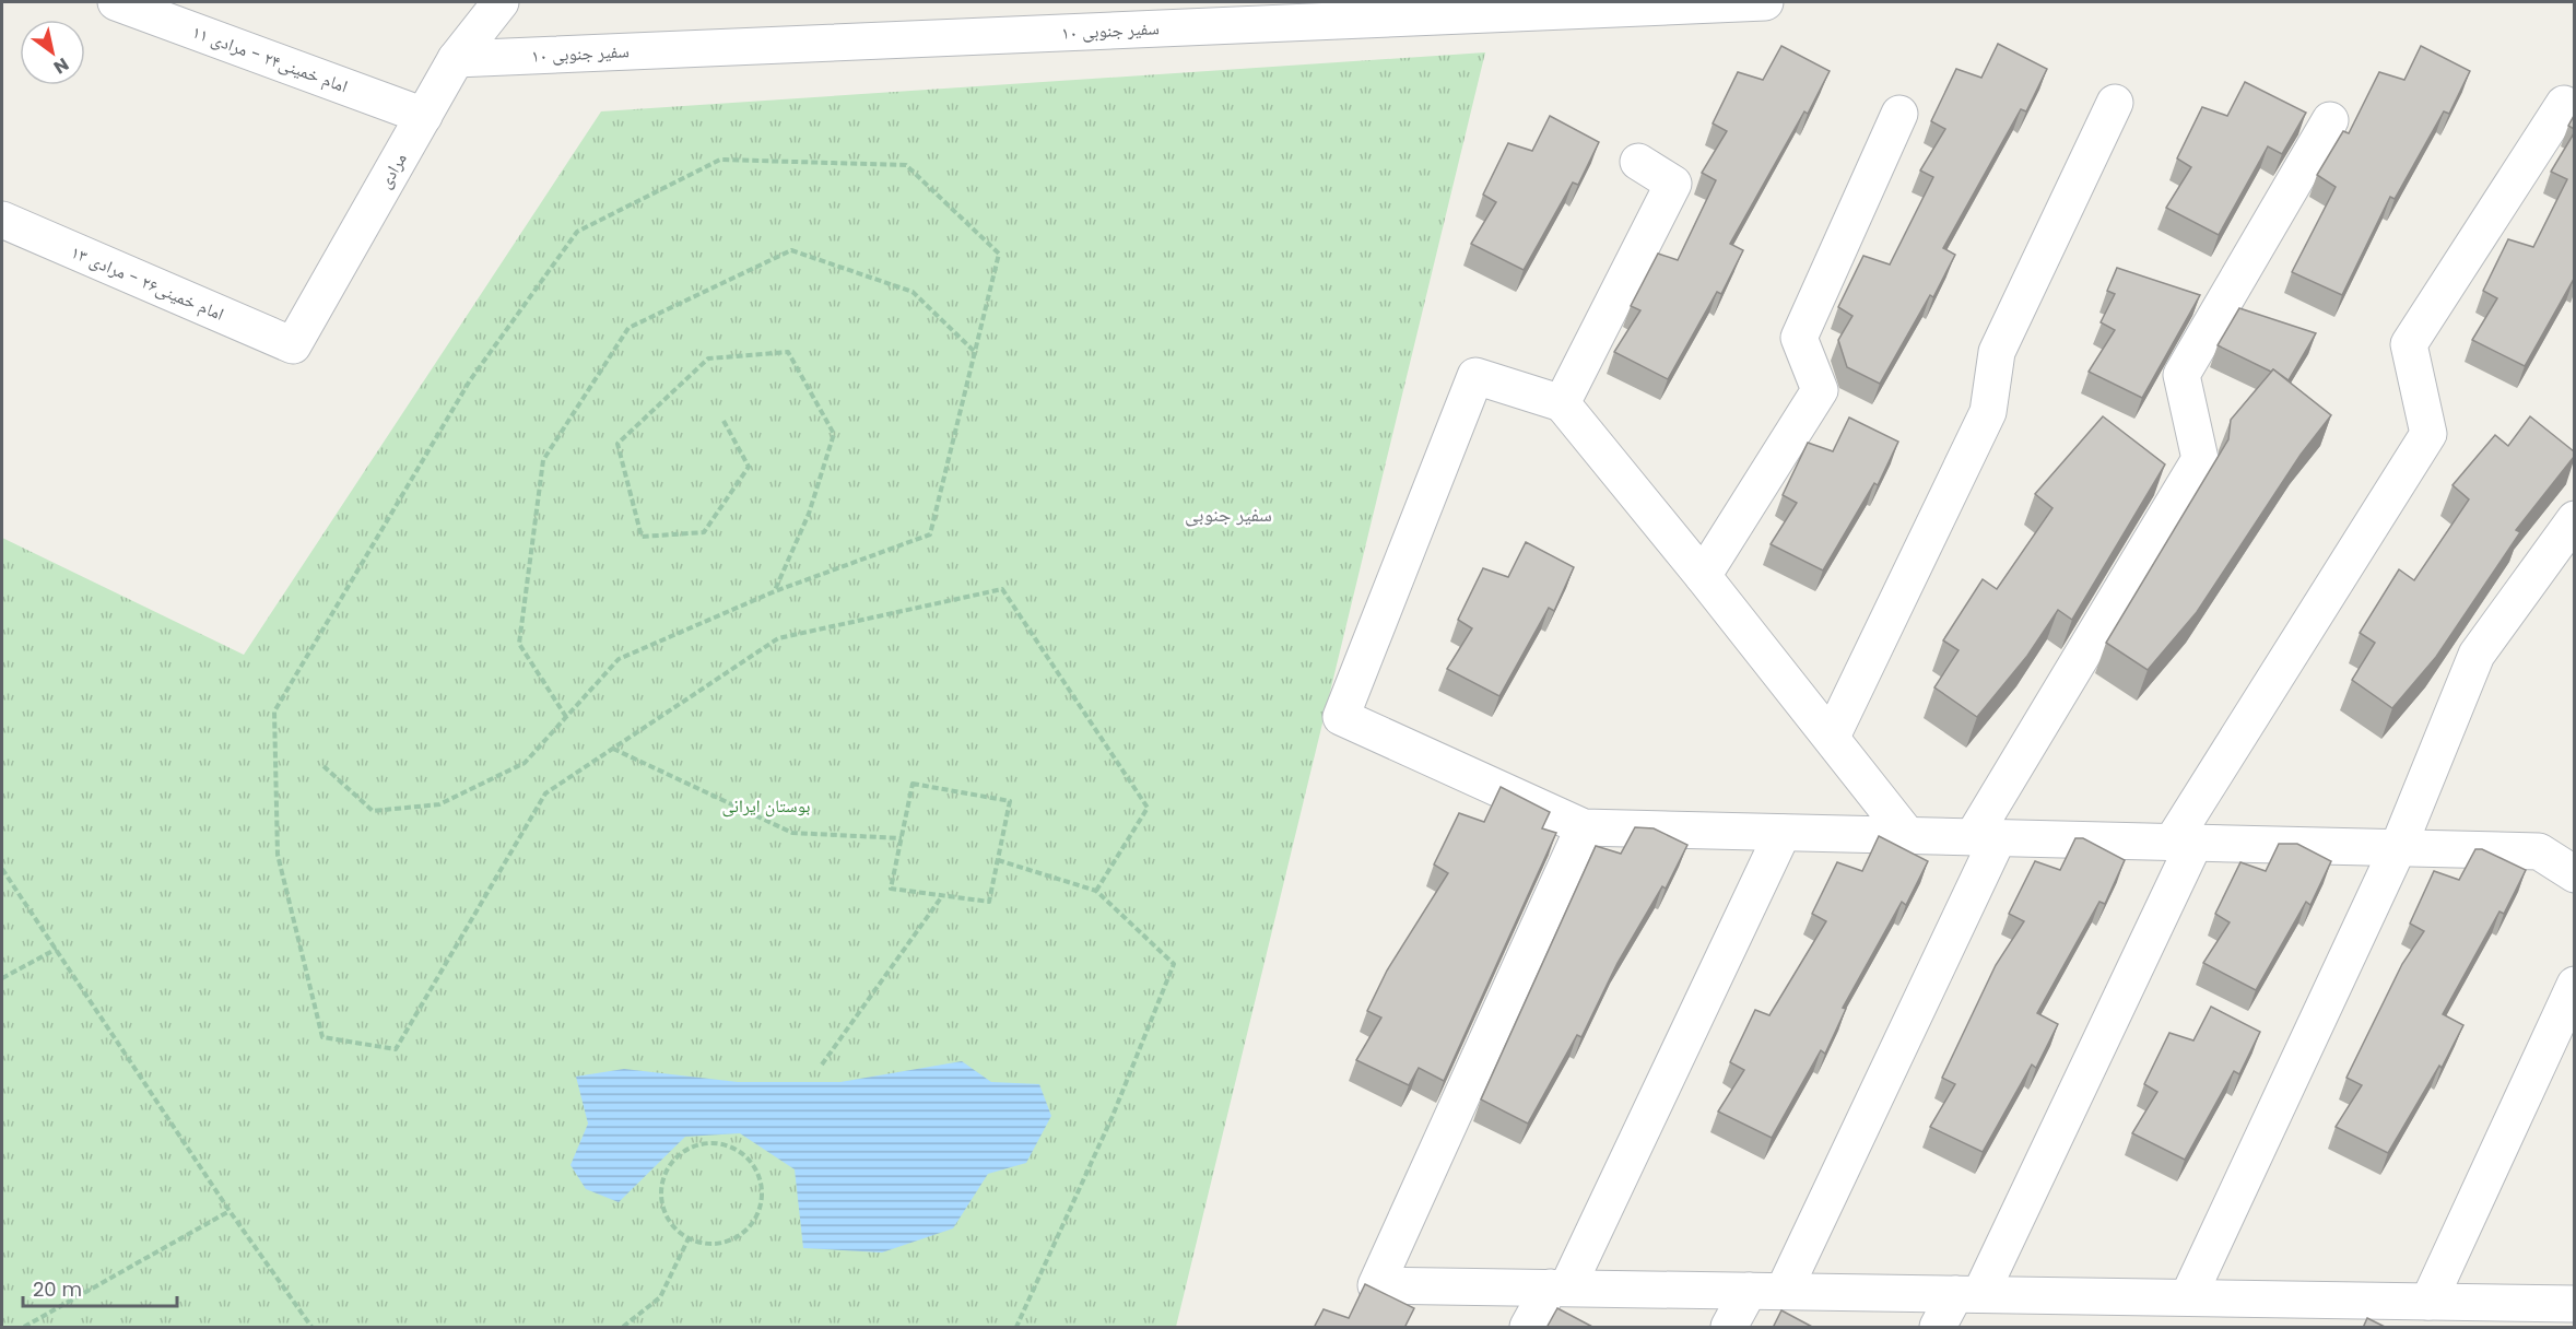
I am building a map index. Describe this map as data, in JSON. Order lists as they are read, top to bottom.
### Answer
{
  "streets": {
    "street": [
      "سفیر جنوبی ۱۰",
      "امام خمینی۲۴ - مرادی ۱۱",
      "مرادی",
      "امام خمینی۲۶ - مرادی ۱۳"
    ]
  },
  "crossings": [
    ["سفیر جنوبی ۱۰", "مرادی"],
    ["امام خمینی۲۴ - مرادی ۱۱", "مرادی"],
    ["مرادی", "امام خمینی۲۶ - مرادی ۱۳"]
  ],
  "districts": ["سفیر جنوبی"],
  "parks": ["بوستان ایرانی"],
  "scale_bar": "20 m",
  "north": "bottom right"
}
